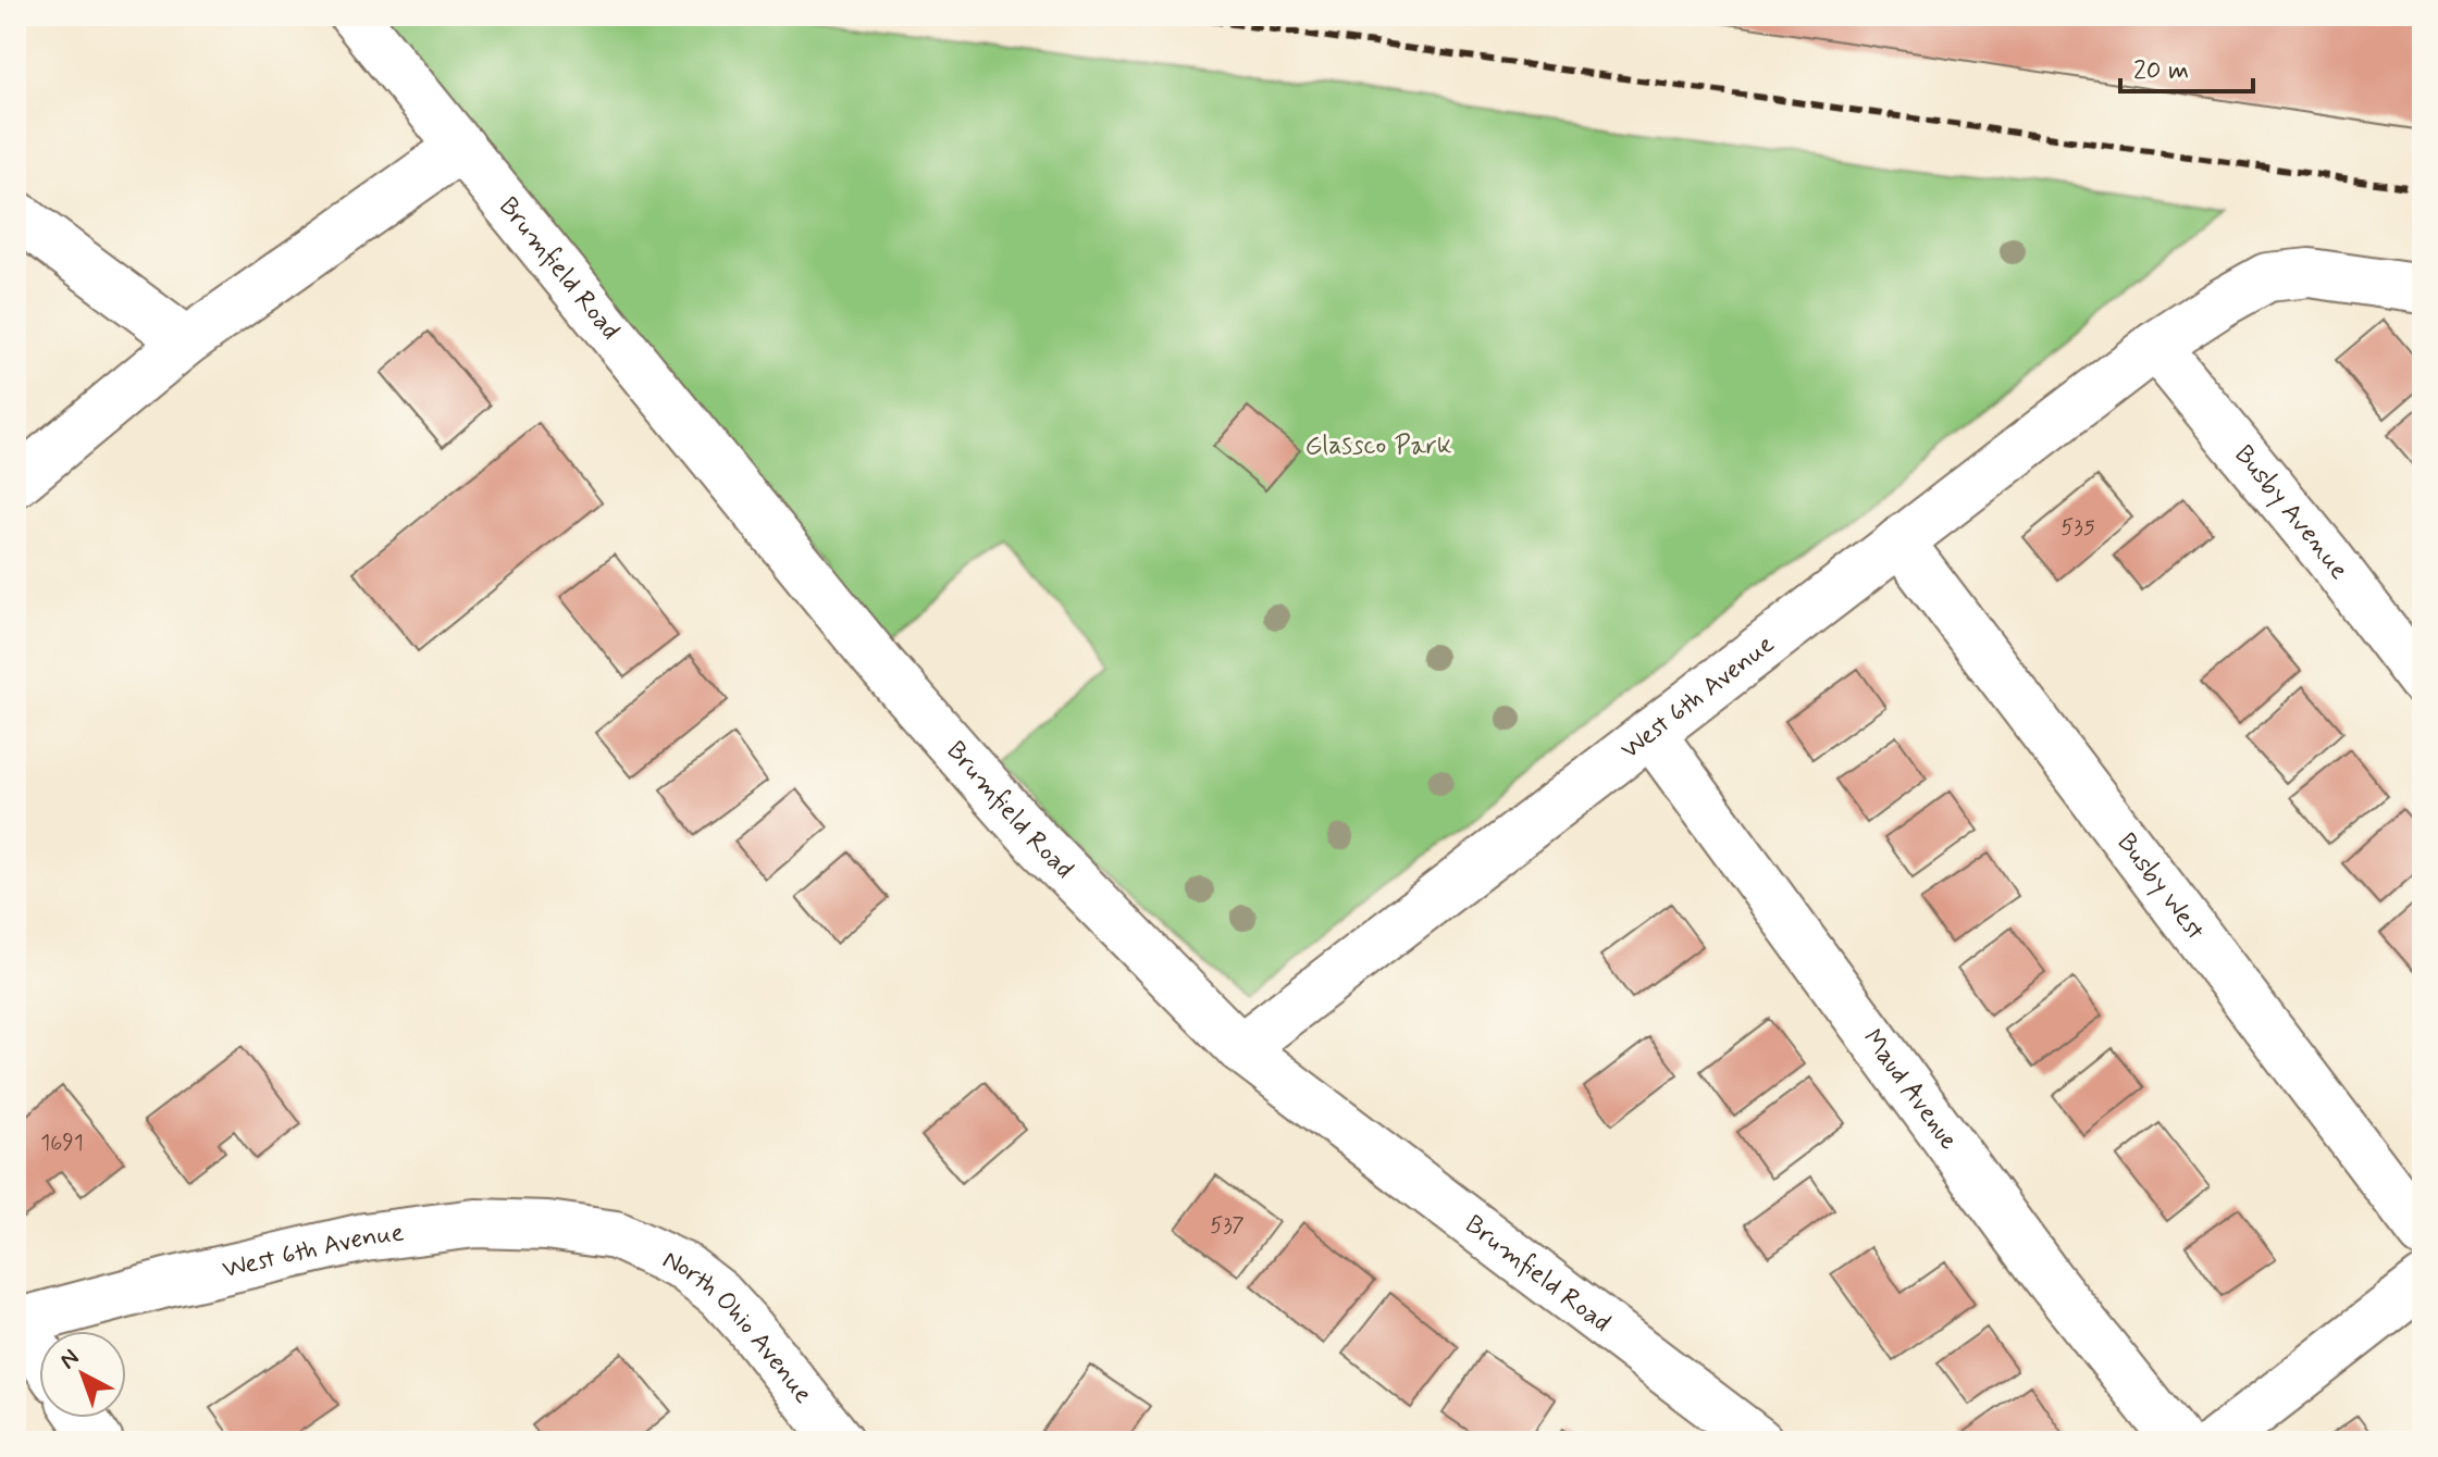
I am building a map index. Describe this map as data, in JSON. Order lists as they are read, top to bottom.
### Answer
{
  "streets": {
    "street": [
      "Brumfield Road",
      "Busby Avenue",
      "West 6th Avenue",
      "Busby West",
      "Maud Avenue",
      "North Ohio Avenue"
    ]
  },
  "crossings": [
    ["Brumfield Road", "West 6th Avenue"],
    ["Busby Avenue", "West 6th Avenue"],
    ["West 6th Avenue", "Busby West"],
    ["West 6th Avenue", "Maud Avenue"],
    ["West 6th Avenue", "North Ohio Avenue"]
  ],
  "parks": ["Glassco Park"],
  "house_numbers": ["535", "1691", "537"],
  "scale_bar": "20 m",
  "north": "top left"
}
